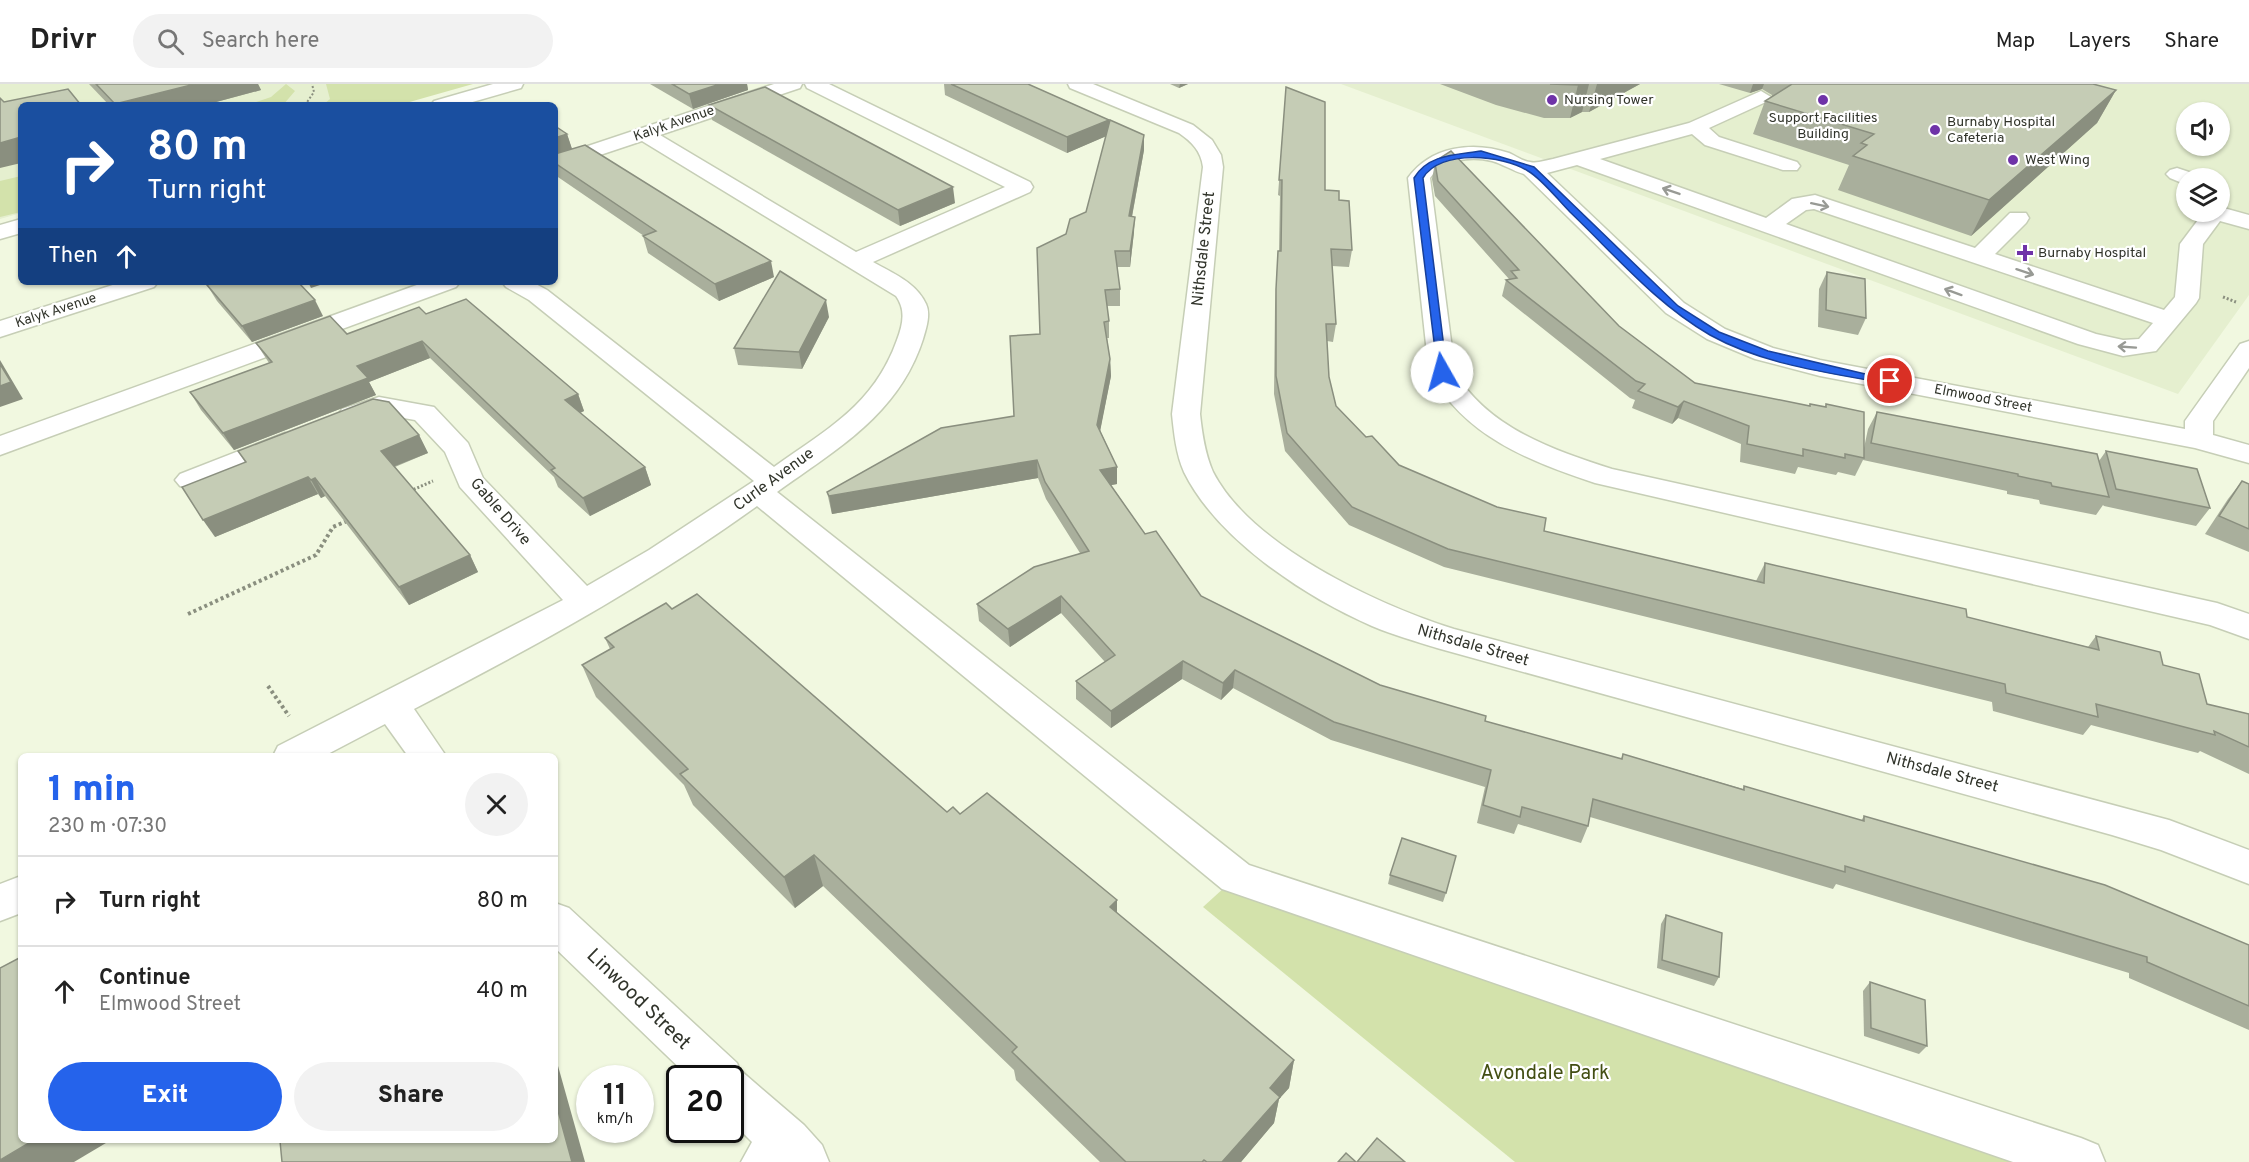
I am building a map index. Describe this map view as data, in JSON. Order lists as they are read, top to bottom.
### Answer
{
  "streets": {
    "street": [
      "Kalyk Avenue",
      "Nithsdale Street",
      "Elmwood Street",
      "Curle Avenue",
      "Gable Drive",
      "Linwood Street"
    ]
  },
  "crossings": [
    ["Kalyk Avenue", "Curle Avenue"],
    ["Curle Avenue", "Gable Drive"]
  ],
  "parks": ["Avondale Park"],
  "places": {
    "other": [
      "Nursing Tower",
      "Support Facilities Building",
      "Burnaby Hospital Cafeteria",
      "West Wing"
    ],
    "health": ["Burnaby Hospital"]
  },
  "page": {
    "header": "Drivr",
    "search": "Search here",
    "nav": ["Map", "Layers", "Share"],
    "turn": ["80 m", "Turn right"],
    "then": "Then",
    "heading": ["1 min", "230 m · 07:30"],
    "list": [
      {
        "name": "Turn right",
        "value": "80 m"
      },
      {
        "name": "Continue",
        "note": "Elmwood Street",
        "value": "40 m"
      }
    ],
    "buttons": ["Exit", "Share"],
    "speed": "11 km/h",
    "limit": "20"
  }
}
